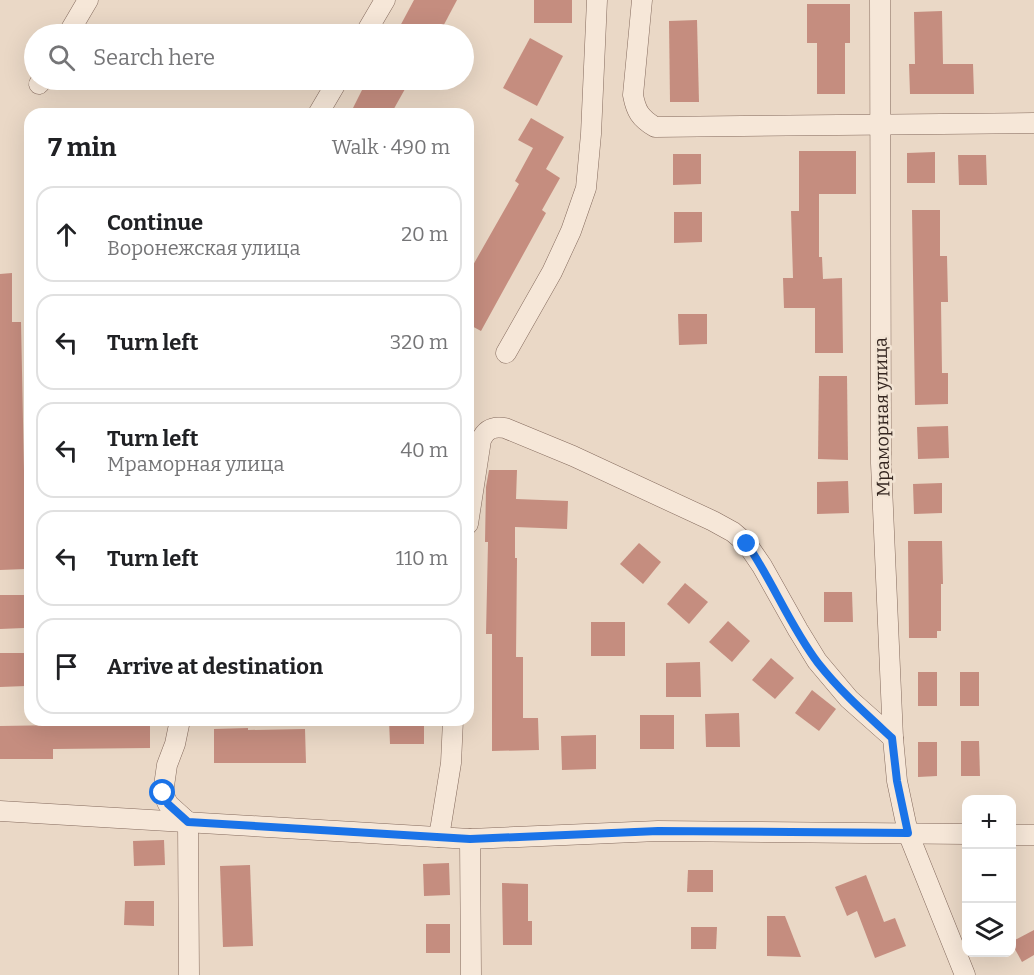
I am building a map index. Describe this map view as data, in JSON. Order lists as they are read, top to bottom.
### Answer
{
  "streets": {
    "street": ["Мраморная улица"]
  },
  "page": {
    "search": "Search here",
    "heading": ["7 min", "Walk · 490 m"],
    "list": [
      ["Continue", "Воронежская улица", "20 m"],
      ["Turn left", "320 m"],
      ["Turn left", "Мраморная улица", "40 m"],
      ["Turn left", "110 m"],
      "Arrive at destination"
    ],
    "map_buttons": ["+", "−"]
  }
}
